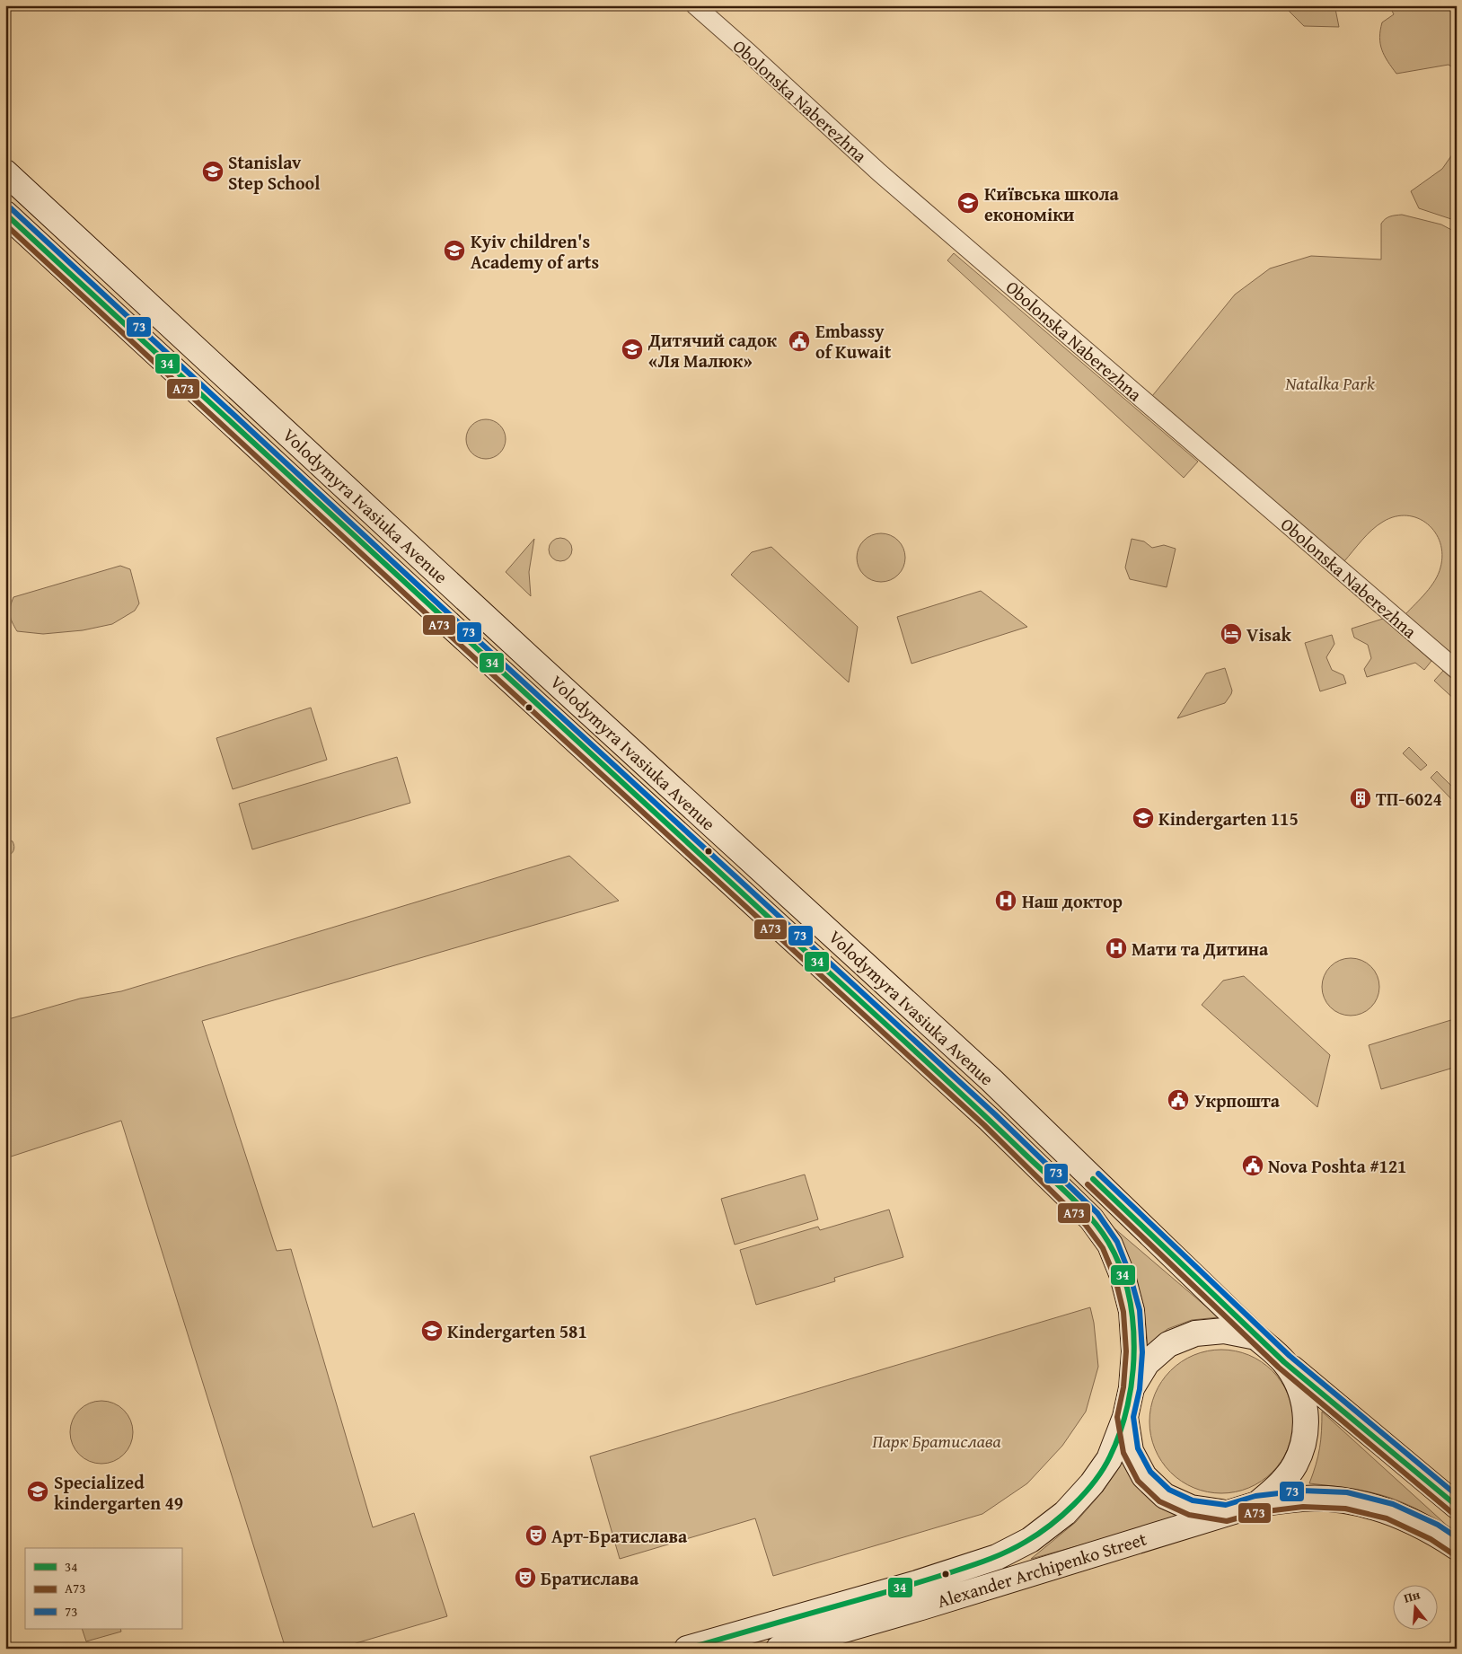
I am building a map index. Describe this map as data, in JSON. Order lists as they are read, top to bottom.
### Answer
{
  "streets": {
    "main road": ["Volodymyra Ivasiuka Avenue", "Alexander Archipenko Street"],
    "street": ["Obolonska Naberezhna"]
  },
  "parks": ["Natalka Park", "Парк Братислава"],
  "places": {
    "school or university": [
      "Stanislav Step School",
      "Київська школа економіки",
      "Kyiv children's Academy of arts",
      "Дитячий садок «Ля Малюк»",
      "Kindergarten 115",
      "Kindergarten 581",
      "Specialized kindergarten 49"
    ],
    "public building": ["Embassy of Kuwait", "Укрпошта", "Nova Poshta #121"],
    "hotel": ["Visak"],
    "building": ["ТП-6024"],
    "hospital": ["Наш доктор", "Мати та Дитина"],
    "theatre": ["Арт-Братислава", "Братислава"]
  },
  "lines": ["transit line 73", "transit line 34", "transit line А73"],
  "legend": ["34", "А73", "73"],
  "north": "top"
}
